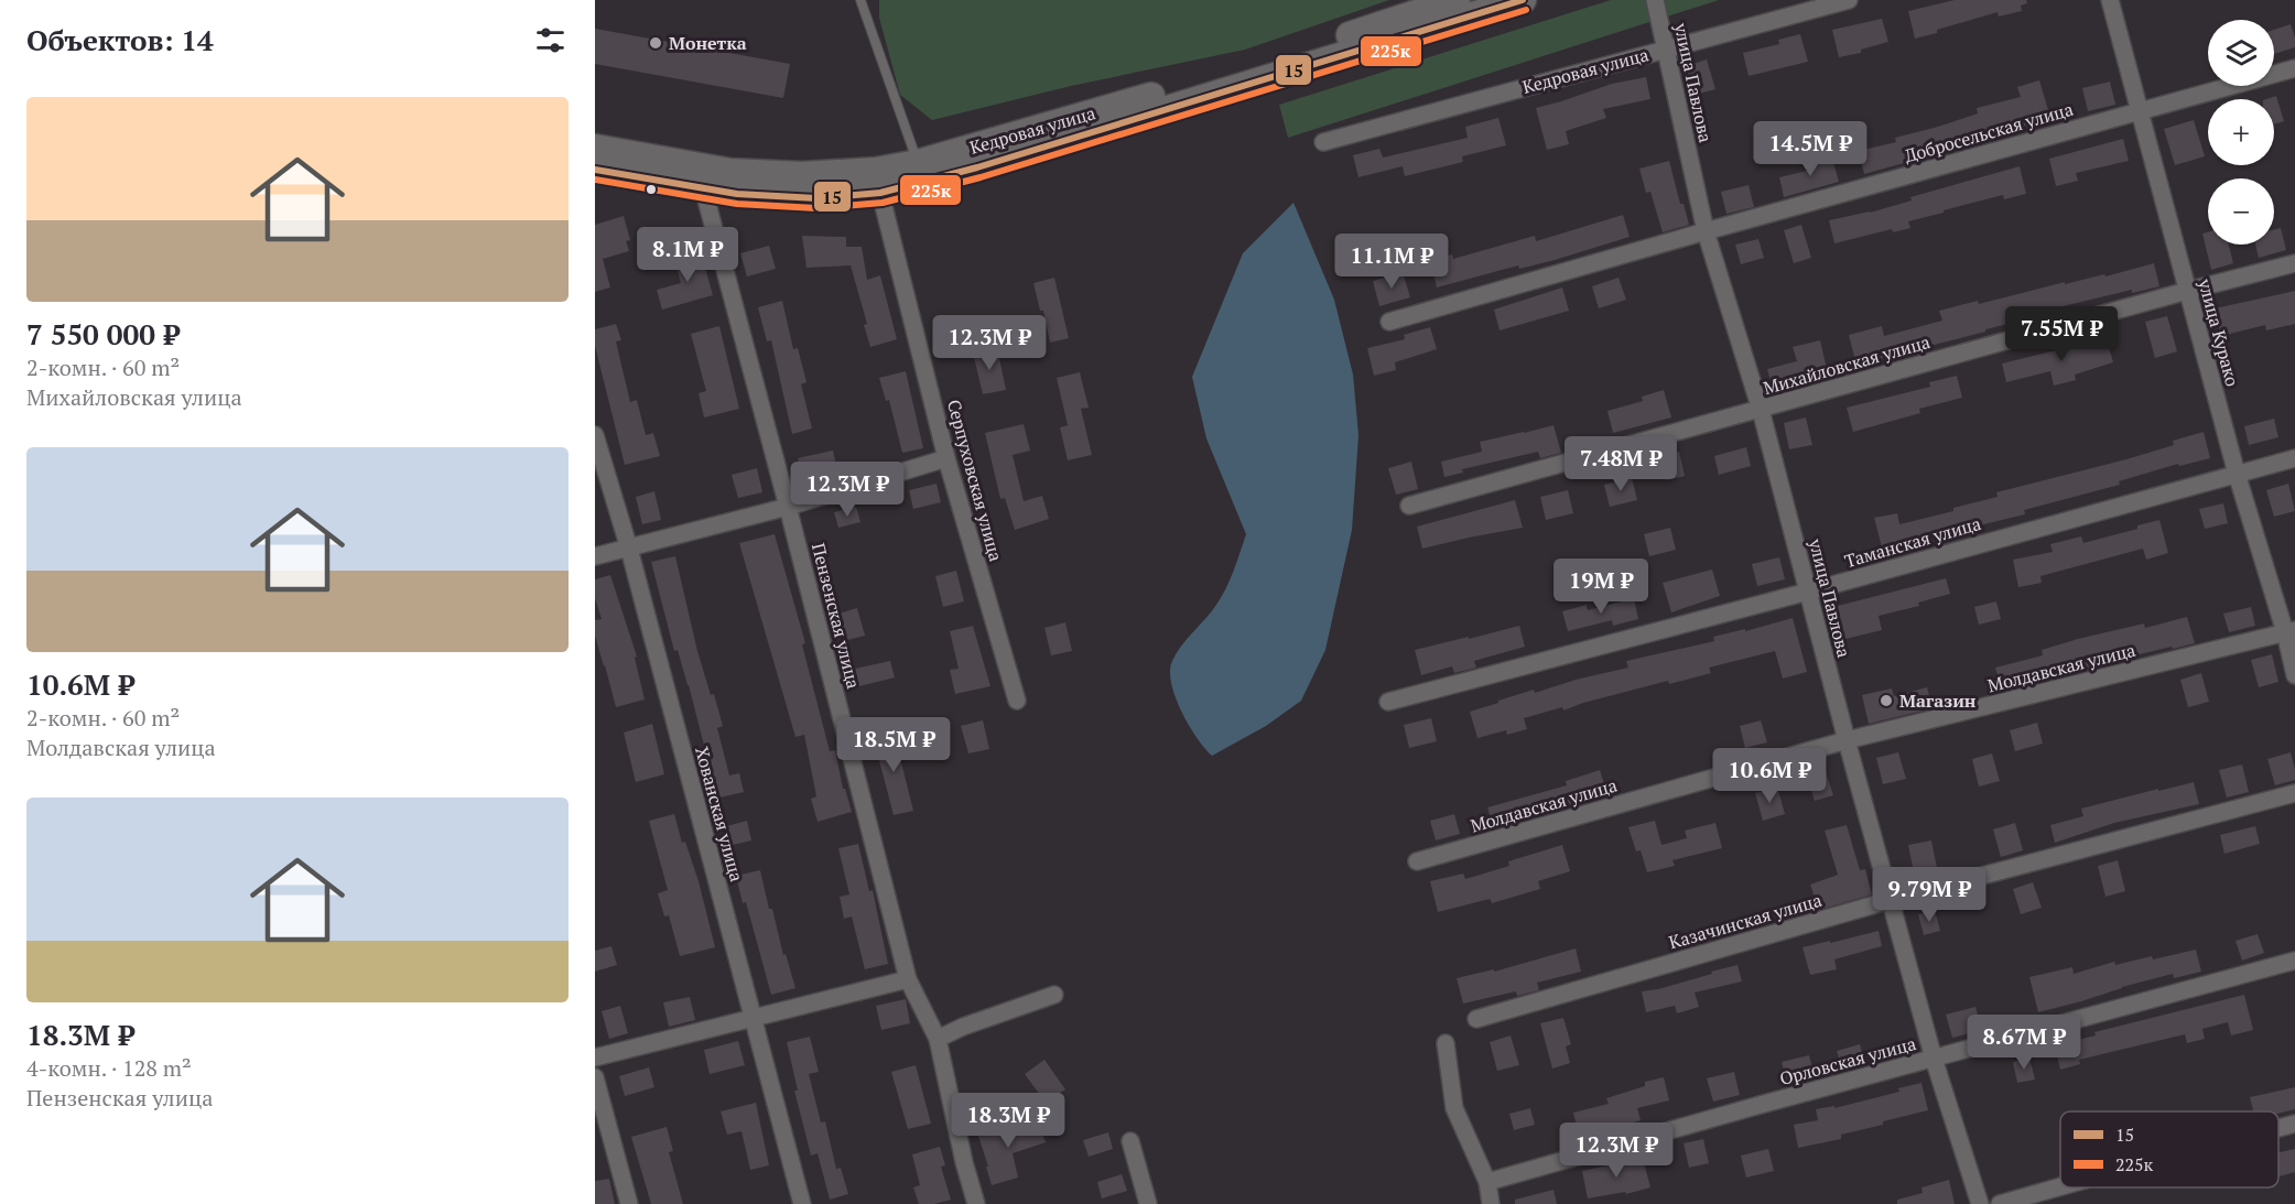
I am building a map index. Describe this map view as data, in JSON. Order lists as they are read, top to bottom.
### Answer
{
  "streets": {
    "main road": ["Кедровая улица"],
    "street": [
      "улица Павлова",
      "Добросельская улица",
      "улица Курако",
      "Михайловская улица",
      "Серпуховская улица",
      "Таманская улица",
      "Пензенская улица",
      "Молдавская улица",
      "Хованская улица",
      "Казачинская улица",
      "Орловская улица"
    ]
  },
  "crossings": [
    ["Кедровая улица", "улица Павлова"],
    ["Кедровая улица", "Серпуховская улица"],
    ["Кедровая улица", "Пензенская улица"],
    ["улица Павлова", "Добросельская улица"],
    ["улица Павлова", "Михайловская улица"],
    ["улица Павлова", "Таманская улица"],
    ["улица Павлова", "Молдавская улица"],
    ["улица Павлова", "Казачинская улица"],
    ["улица Павлова", "Орловская улица"],
    ["Добросельская улица", "улица Курако"],
    ["улица Курако", "Михайловская улица"],
    ["улица Курако", "Таманская улица"],
    ["улица Курако", "Молдавская улица"]
  ],
  "places": ["Монетка", "Магазин"],
  "lines": ["transit line 15", "transit line 225к"],
  "legend": ["15", "225к"],
  "page": {
    "heading": "Объектов: 14",
    "map_buttons": ["+", "−"],
    "list": [
      {
        "name": "7 550 000 ₽",
        "note": "2-комн. · 60 m² · Михайловская улица"
      },
      {
        "name": "10.6M ₽",
        "note": "2-комн. · 60 m² · Молдавская улица"
      },
      {
        "name": "18.3M ₽",
        "note": "4-комн. · 128 m² · Пензенская улица"
      }
    ],
    "price": [
      "14.5M ₽",
      "8.1M ₽",
      "11.1M ₽",
      "7.55M ₽",
      "12.3M ₽",
      "7.48M ₽",
      "12.3M ₽",
      "19M ₽",
      "18.5M ₽",
      "10.6M ₽",
      "9.79M ₽",
      "8.67M ₽",
      "18.3M ₽",
      "12.3M ₽"
    ]
  }
}
